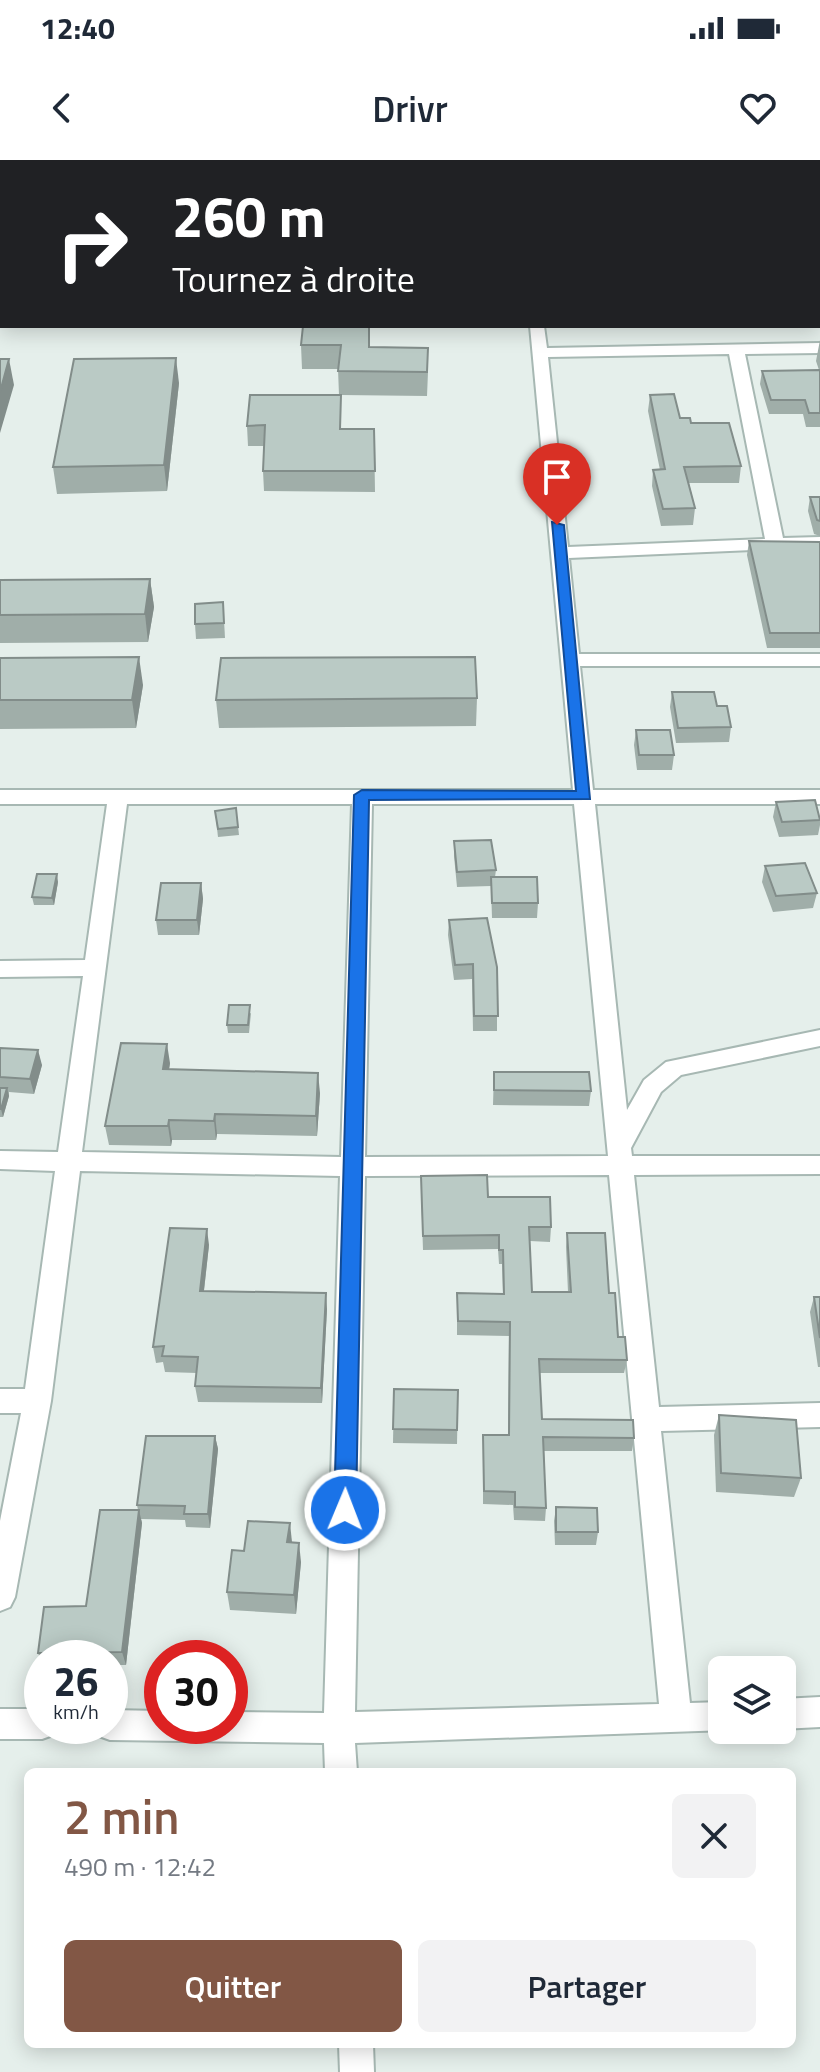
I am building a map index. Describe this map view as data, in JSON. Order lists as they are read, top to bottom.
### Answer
{
  "page": {
    "status": "12:40",
    "header": "Drivr",
    "turn": ["260 m", "Tournez à droite"],
    "speed": "26 km/h",
    "limit": "30",
    "heading": ["2 min", "490 m · 12:42"],
    "buttons": ["Quitter", "Partager"]
  }
}
